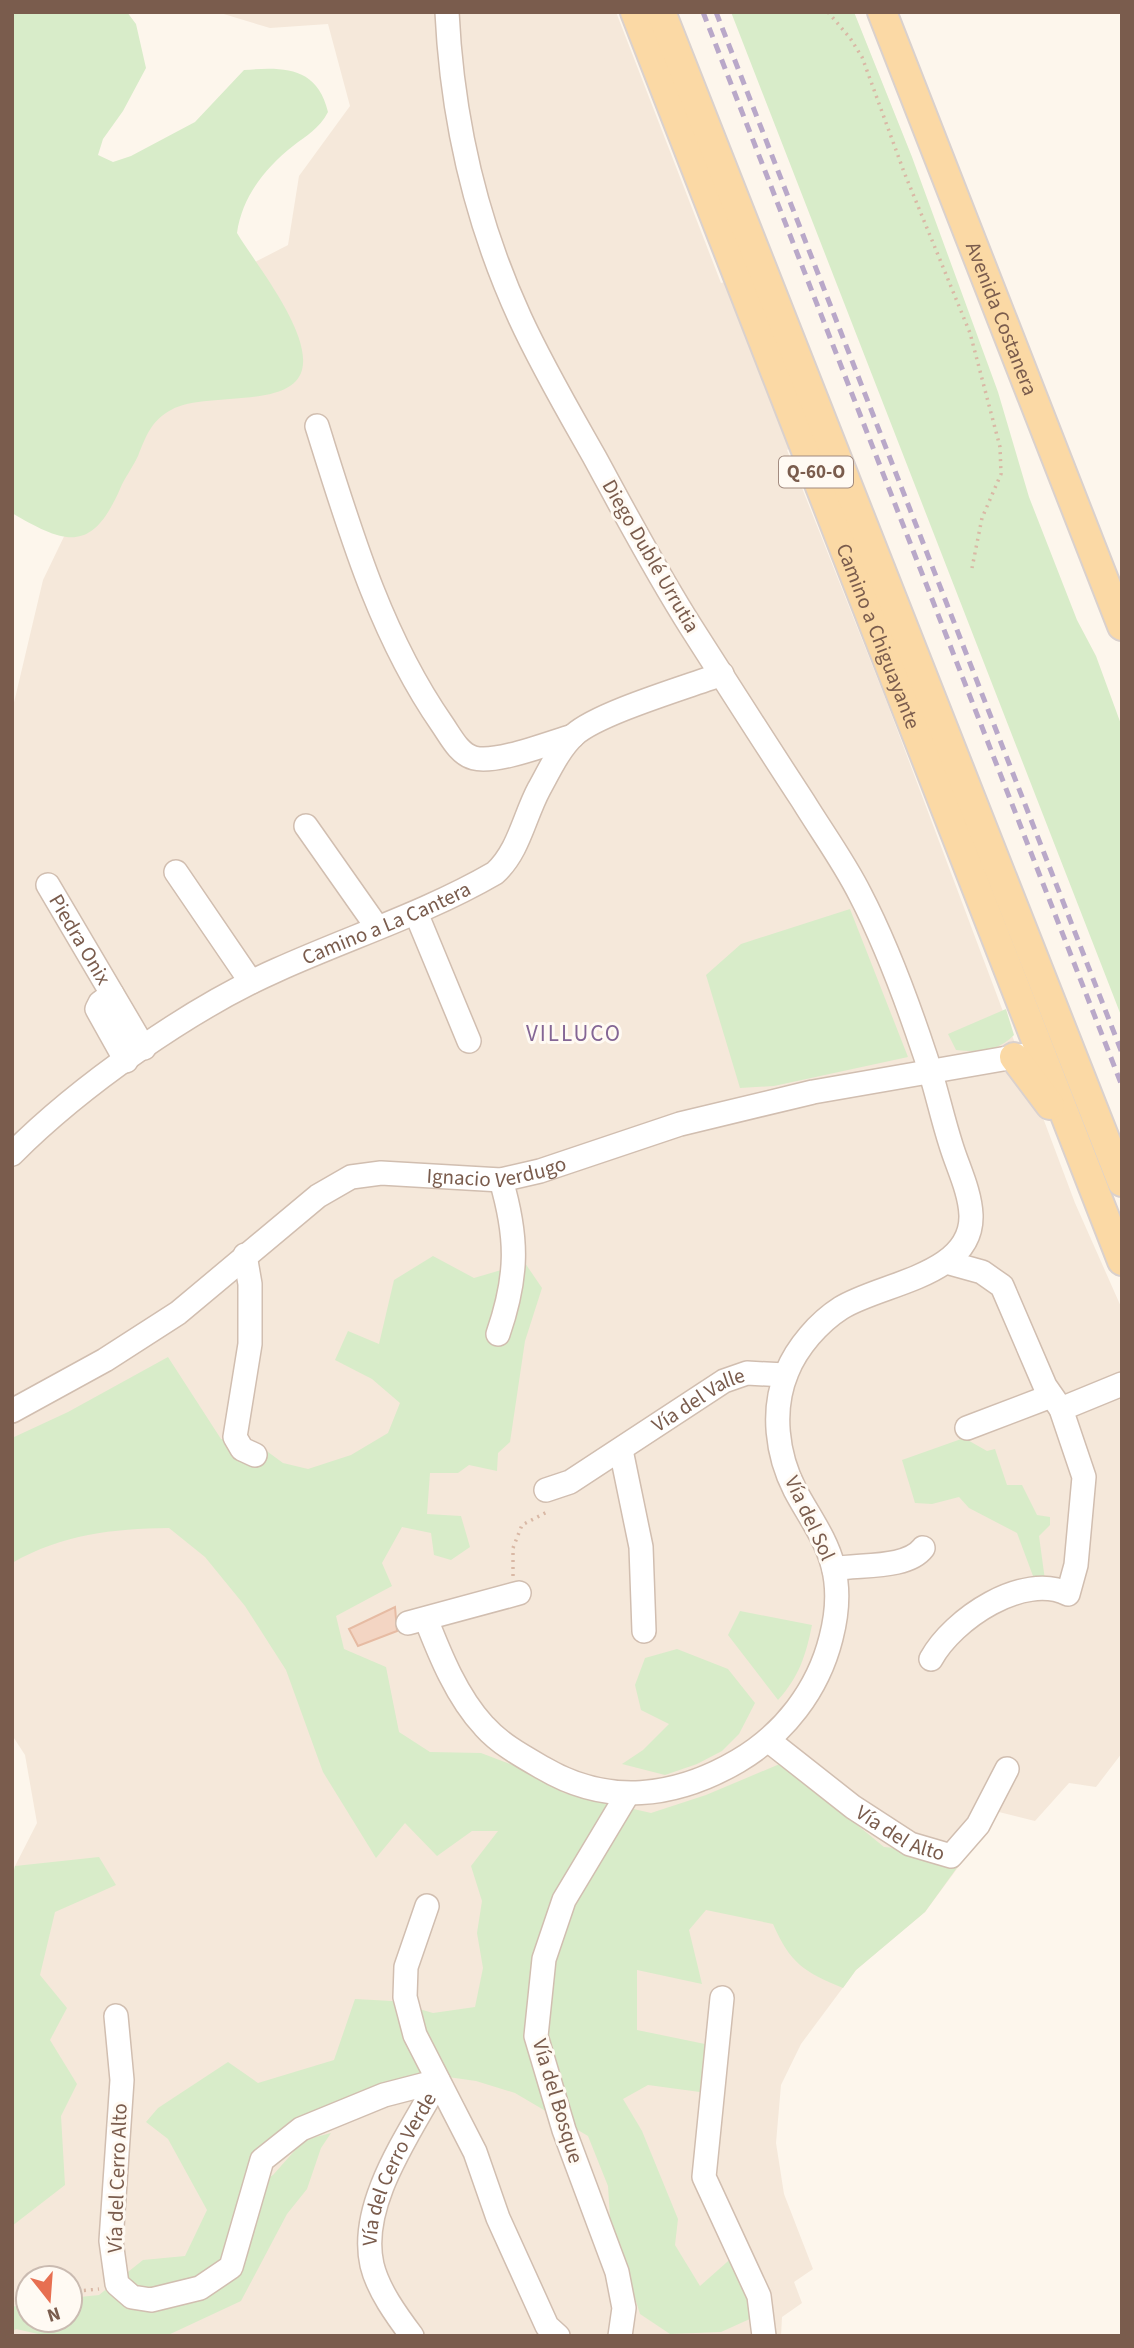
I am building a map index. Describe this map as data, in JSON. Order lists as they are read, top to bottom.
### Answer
{
  "streets": {
    "main road": ["Avenida Costanera", "Q-60-O", "Camino a Chiguayante"],
    "street": [
      "Diego Dublé Urrutia",
      "Camino a La Cantera",
      "Piedra Onix",
      "Ignacio Verdugo",
      "Vía del Valle",
      "Vía del Sol",
      "Vía del Alto",
      "Vía del Bosque",
      "Vía del Cerro Verde",
      "Vía del Cerro Alto"
    ]
  },
  "crossings": [
    ["Diego Dublé Urrutia", "Camino a La Cantera"],
    ["Diego Dublé Urrutia", "Ignacio Verdugo"],
    ["Diego Dublé Urrutia", "Vía del Sol"],
    ["Camino a Chiguayante", "Ignacio Verdugo"],
    ["Camino a La Cantera", "Piedra Onix"],
    ["Ignacio Verdugo", "Vía del Sol"],
    ["Vía del Valle", "Vía del Sol"],
    ["Vía del Sol", "Vía del Alto"],
    ["Vía del Sol", "Vía del Bosque"],
    ["Vía del Cerro Verde", "Vía del Cerro Alto"]
  ],
  "districts": ["VILLUCO"],
  "north": "bottom"
}
